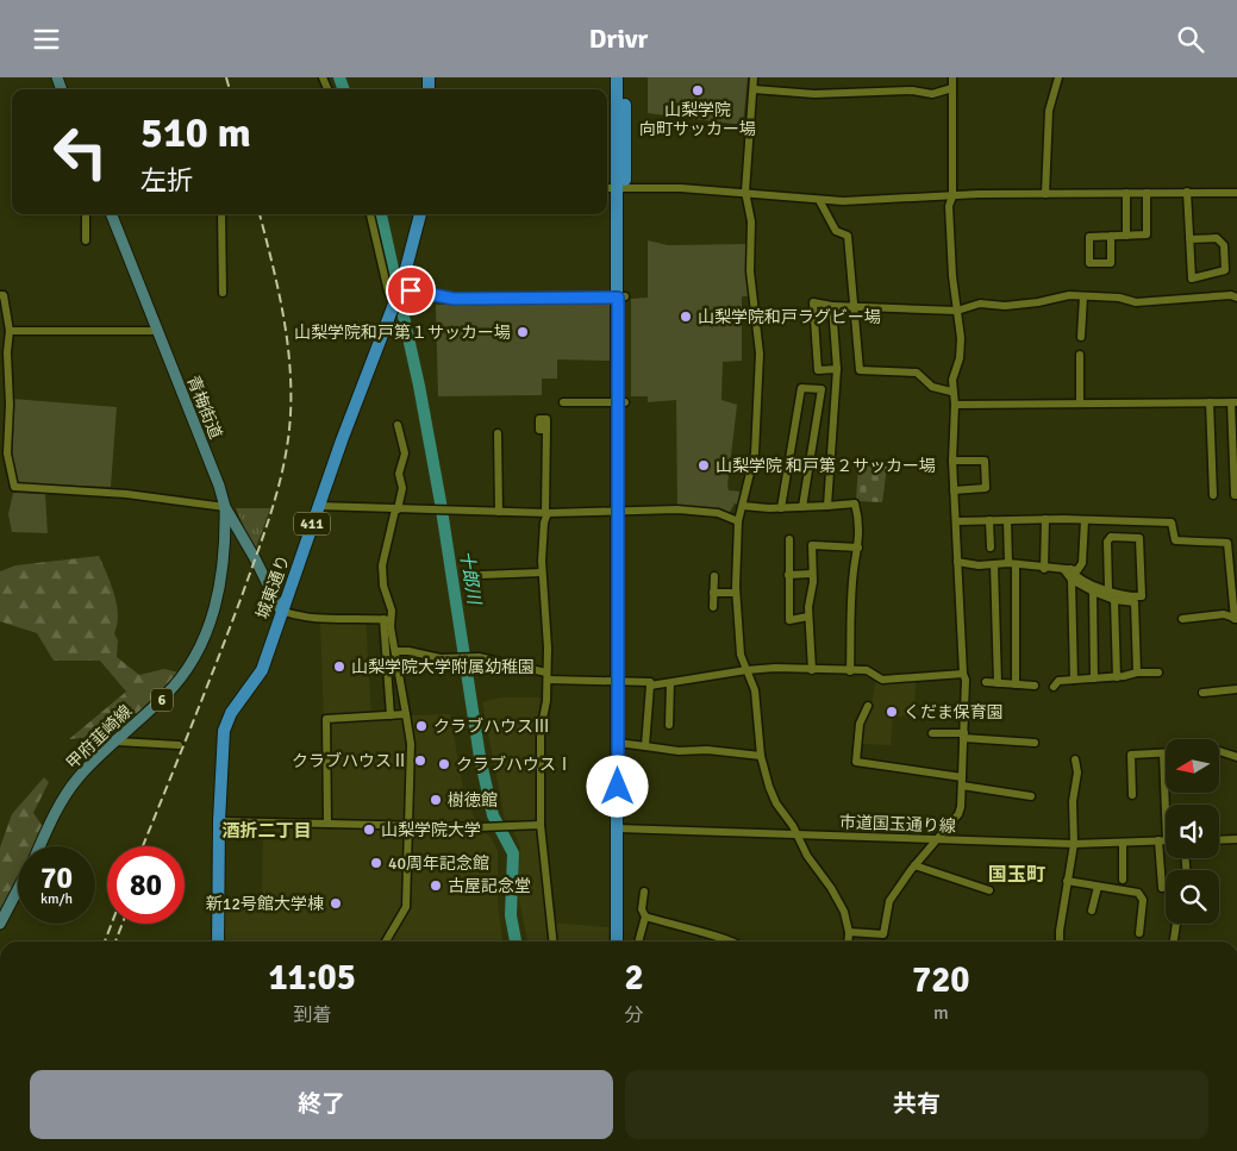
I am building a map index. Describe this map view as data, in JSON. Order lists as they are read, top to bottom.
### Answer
{
  "streets": {
    "highway": ["411", "城東通り"],
    "main road": ["青梅街道", "6", "甲府韮崎線"],
    "street": ["市道国玉通り線"]
  },
  "crossings": [
    ["青梅街道", "城東通り"],
    ["青梅街道", "甲府韮崎線"]
  ],
  "districts": ["酒折二丁目", "国玉町"],
  "water": ["十郎川"],
  "places": [
    "山梨学院 向町サッカー場",
    "山梨学院和戸ラグビー場",
    "山梨学院和戸第１サッカー場",
    "山梨学院 和戸第２サッカー場",
    "山梨学院大学附属幼稚園",
    "くだま保育園",
    "クラブハウスⅢ",
    "クラブハウスⅡ",
    "クラブハウスⅠ",
    "樹徳館",
    "山梨学院大学",
    "40周年記念館",
    "古屋記念堂",
    "新12号館大学棟"
  ],
  "north": "left",
  "page": {
    "header": "Drivr",
    "turn": ["510 m", "左折"],
    "speed": "70 km/h",
    "limit": "80",
    "eta": [
      "11:05",
      "到着",
      "2",
      "分",
      "720",
      "m"
    ],
    "buttons": ["終了", "共有"]
  }
}
